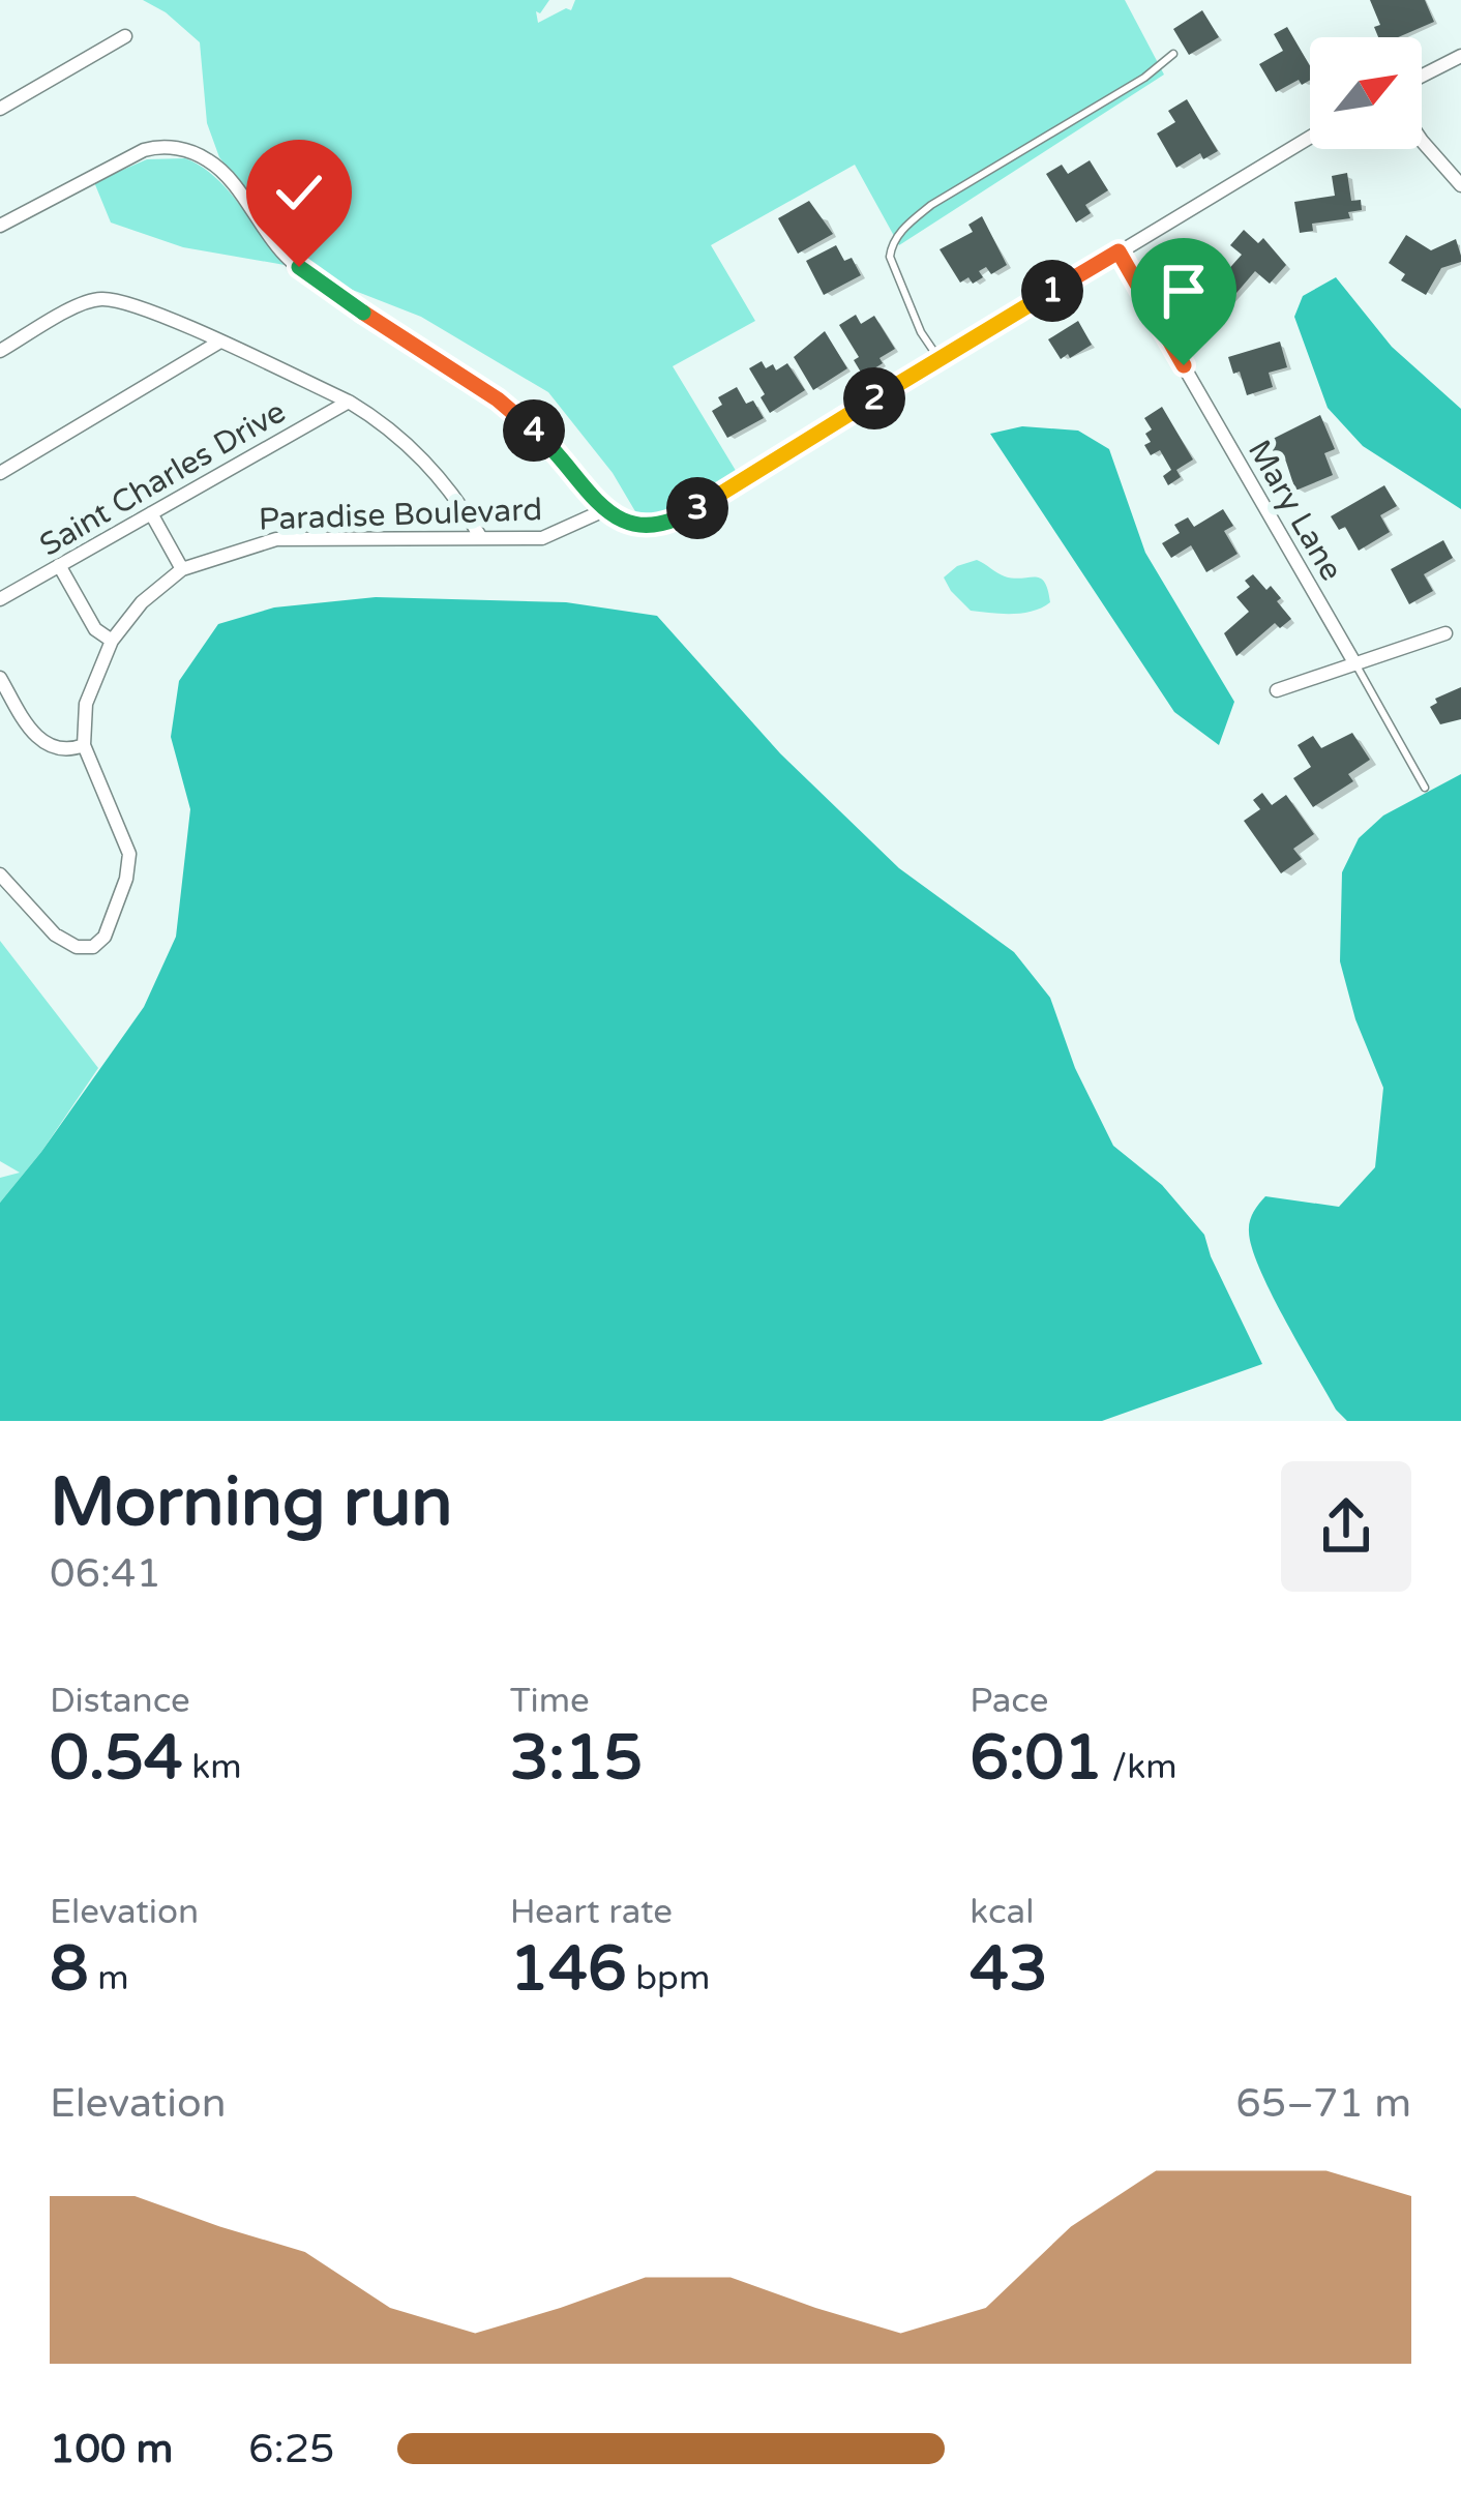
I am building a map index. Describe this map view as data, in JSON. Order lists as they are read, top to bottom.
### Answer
{
  "streets": {
    "street": ["Saint Charles Drive", "Mary Lane", "Paradise Boulevard"]
  },
  "north": "top right",
  "page": {
    "pins": [
      "1",
      "2",
      "4",
      "3"
    ],
    "heading": ["Morning run", "06:41"],
    "stats": [
      ["Distance", "0.54 km"],
      ["Time", "3:15"],
      ["Pace", "6:01 /km"],
      ["Elevation", "8 m"],
      ["Heart rate", "146 bpm"],
      ["kcal", "43"]
    ],
    "chart": ["Elevation", "65–71 m"],
    "list": [
      {
        "name": "100 m",
        "note": "6:25"
      }
    ]
  }
}
